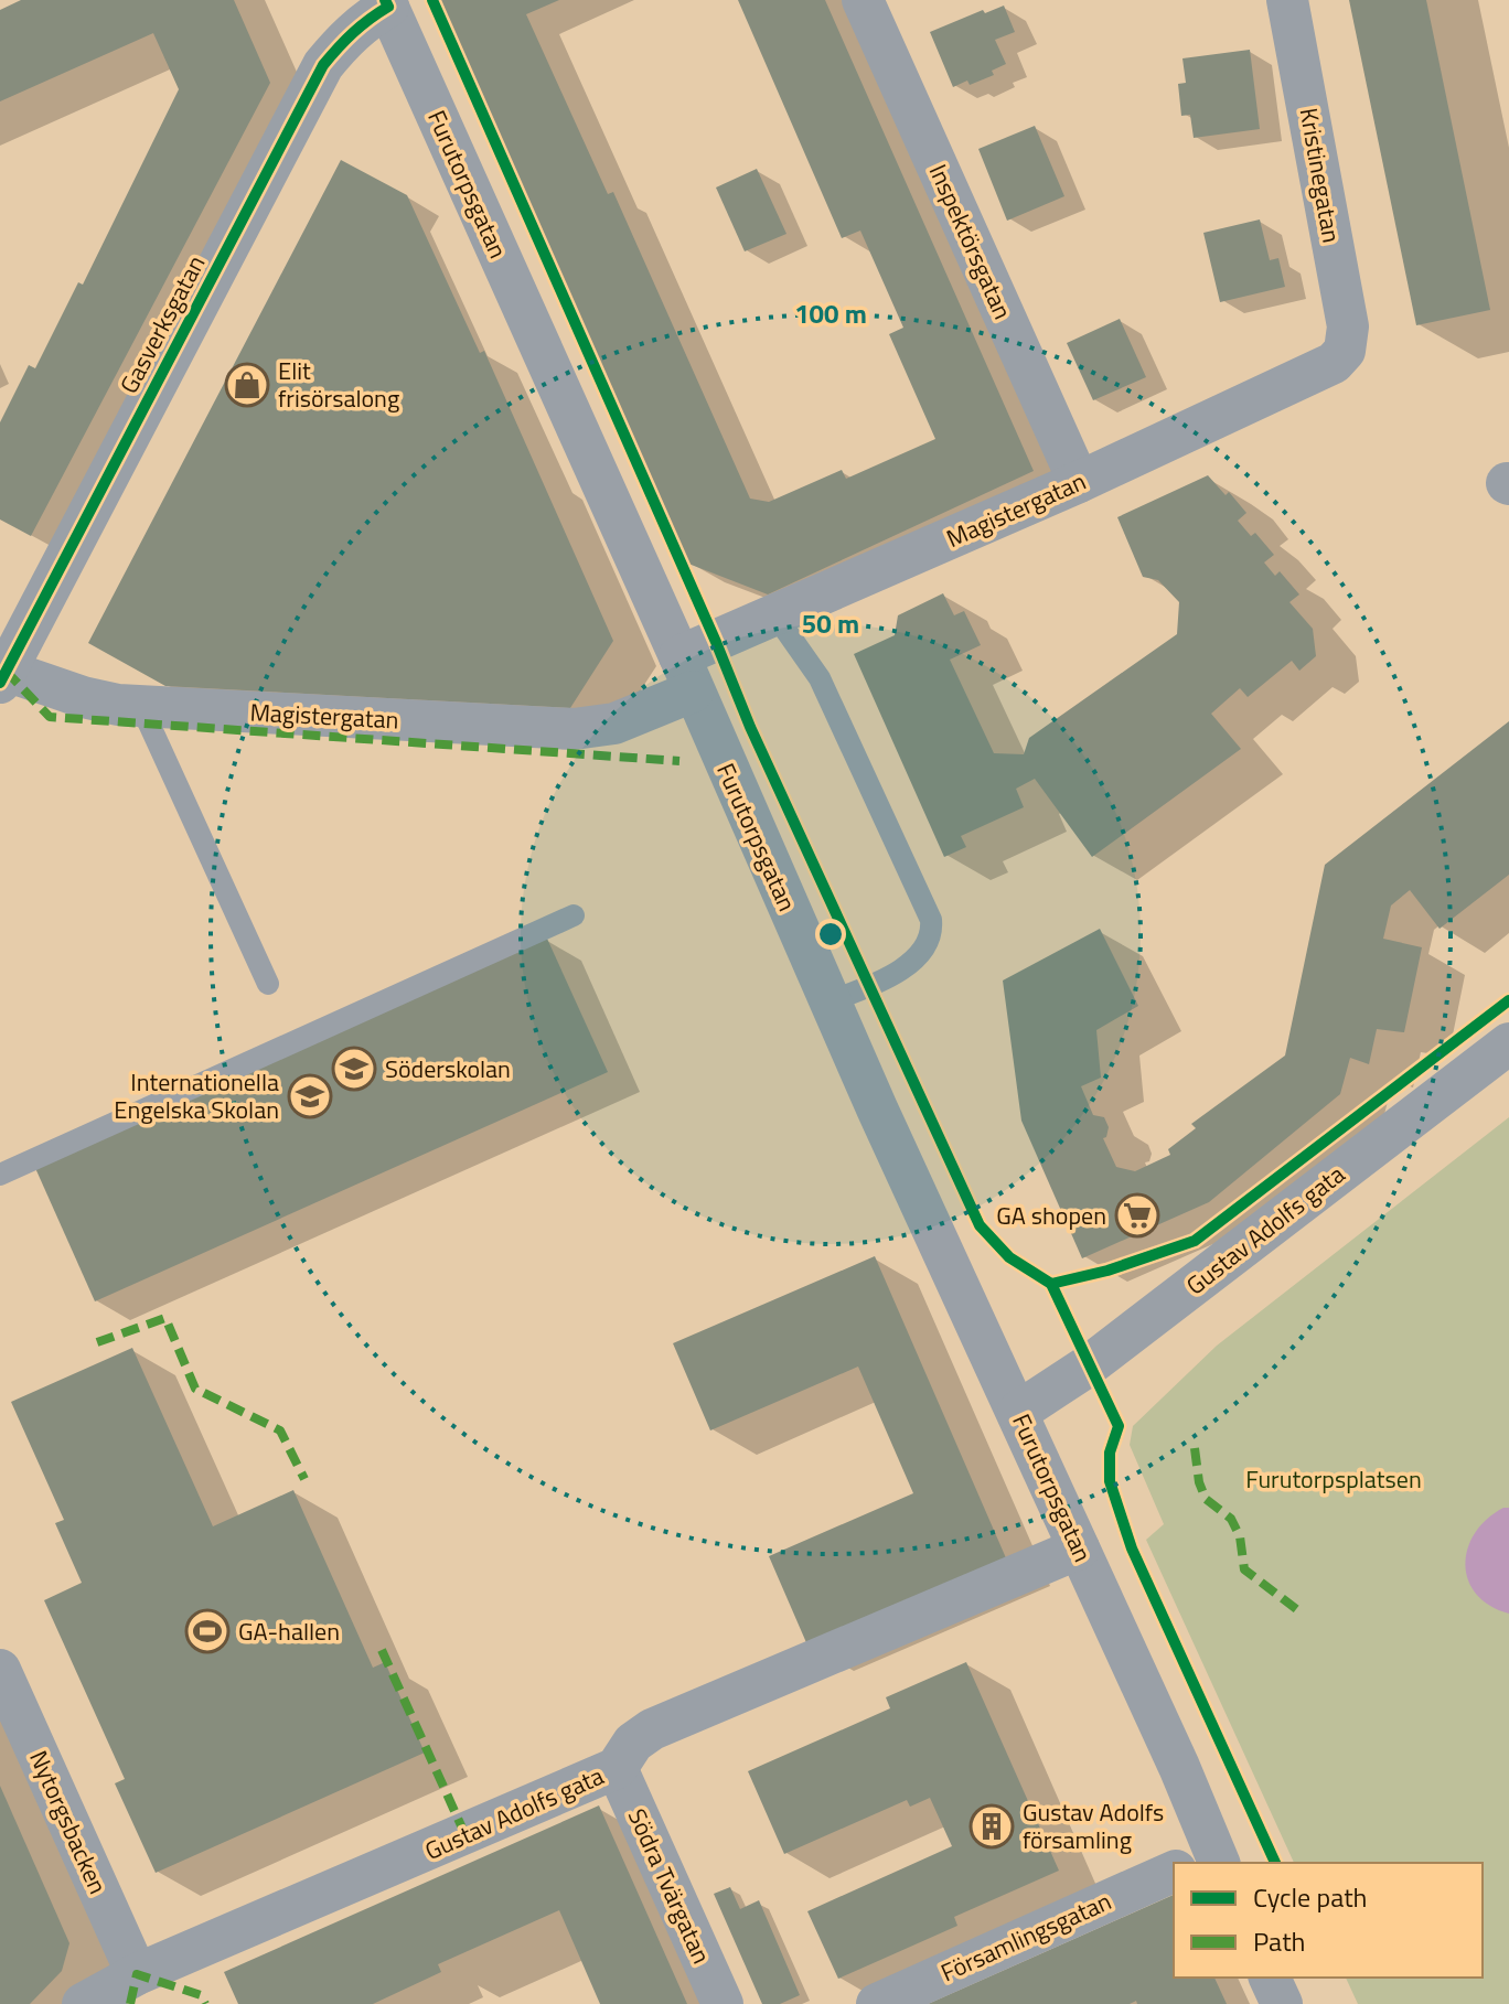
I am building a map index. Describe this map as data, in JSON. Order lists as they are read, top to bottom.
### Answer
{
  "streets": {
    "street": [
      "Kristinegatan",
      "Furutorpsgatan",
      "Inspektörsgatan",
      "Gasverksgatan",
      "Magistergatan",
      "Gustav Adolfs gata",
      "Nytorgsbacken",
      "Södra Tvärgatan",
      "Församlingsgatan"
    ]
  },
  "crossings": [
    ["Kristinegatan", "Magistergatan"],
    ["Furutorpsgatan", "Gasverksgatan"],
    ["Furutorpsgatan", "Magistergatan"],
    ["Furutorpsgatan", "Gustav Adolfs gata"],
    ["Inspektörsgatan", "Magistergatan"],
    ["Gasverksgatan", "Magistergatan"],
    ["Gustav Adolfs gata", "Nytorgsbacken"],
    ["Gustav Adolfs gata", "Södra Tvärgatan"]
  ],
  "parks": ["Furutorpsplatsen"],
  "places": {
    "shop": ["Elit frisörsalong"],
    "school or university": ["Söderskolan", "Internationella Engelska Skolan"],
    "supermarket": ["GA shopen"],
    "sports": ["GA-hallen"],
    "building": ["Gustav Adolfs församling"]
  },
  "legend": ["Cycle path", "Path"],
  "rings": ["100 m", "50 m"]
}
